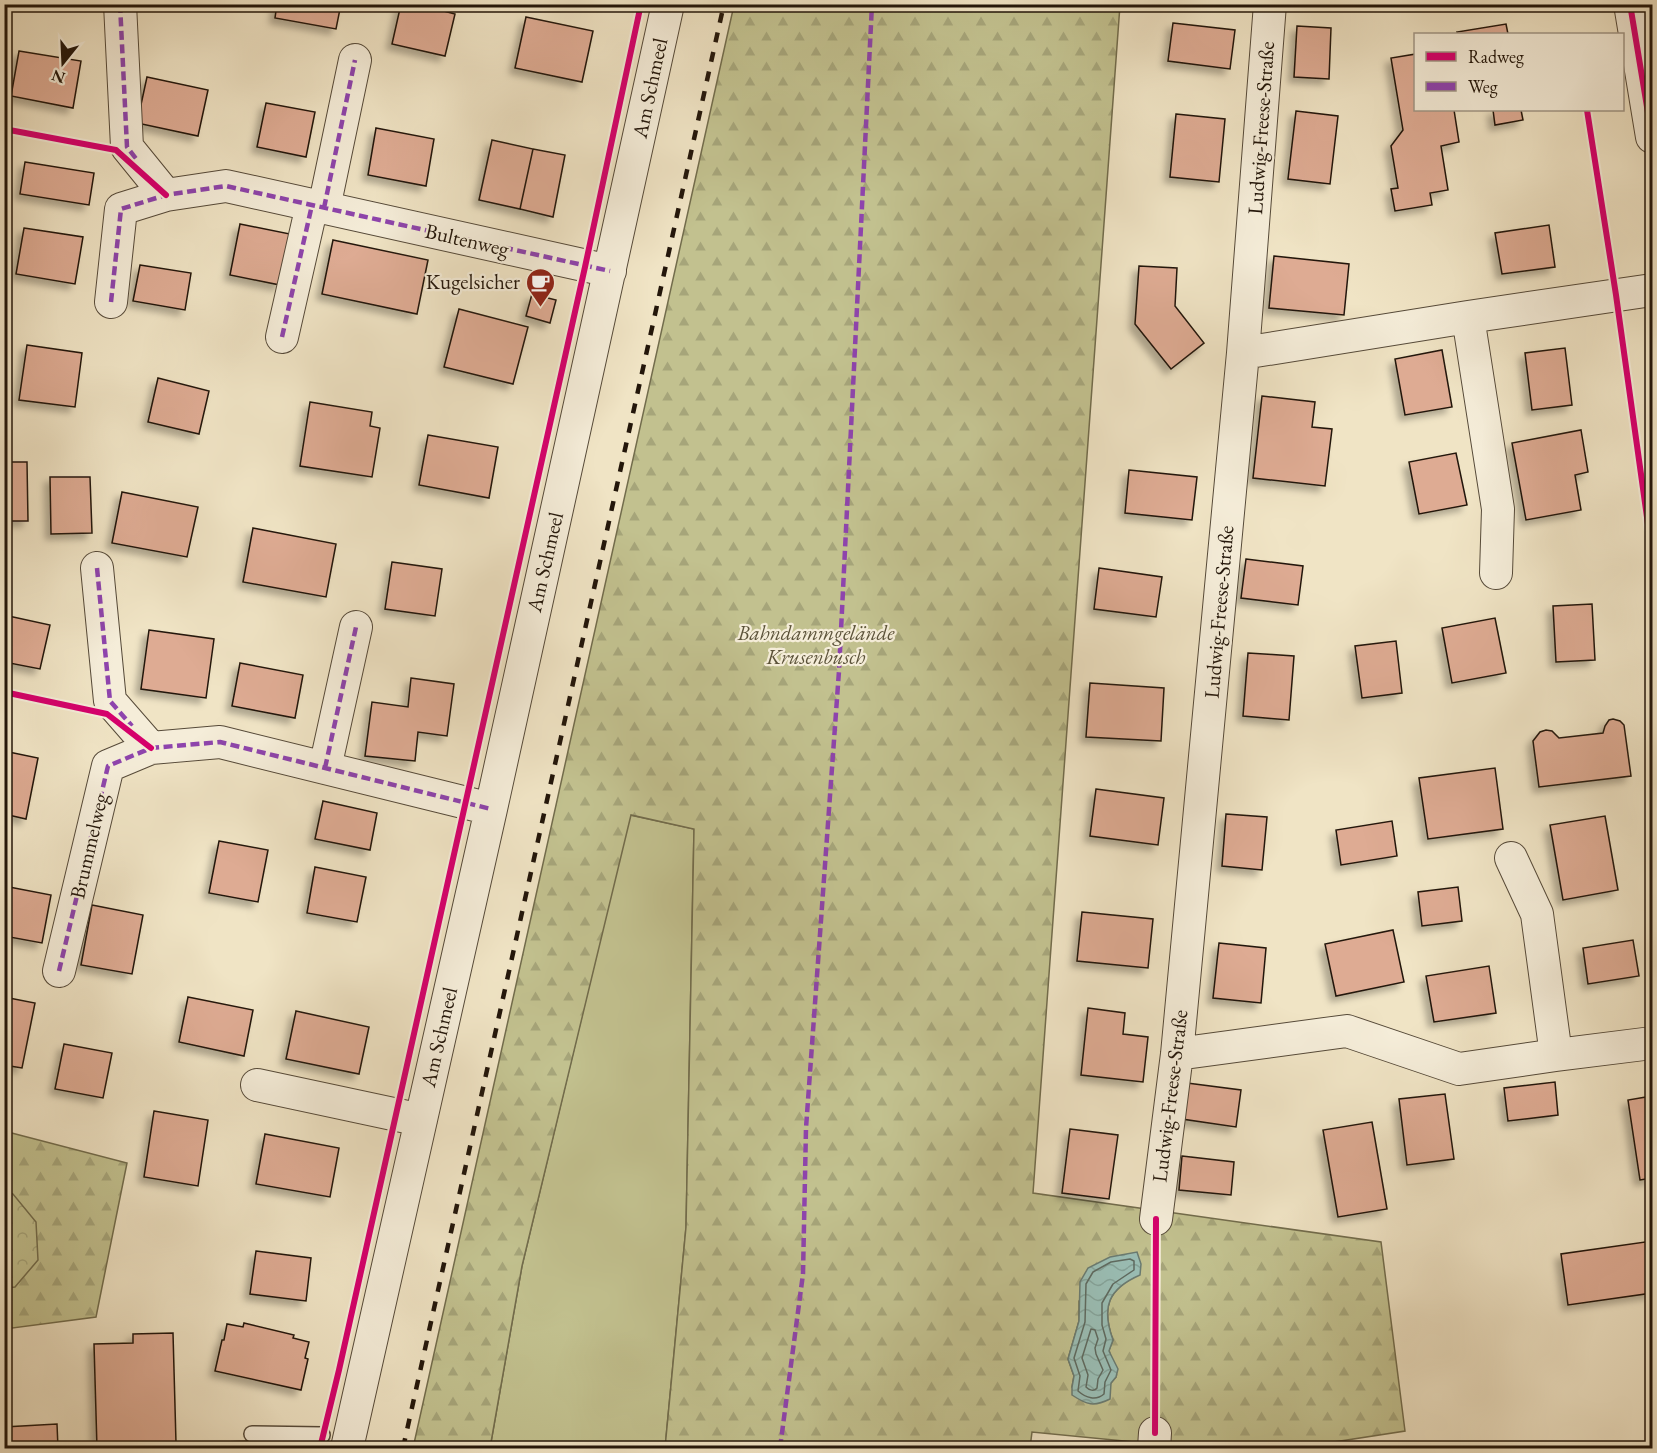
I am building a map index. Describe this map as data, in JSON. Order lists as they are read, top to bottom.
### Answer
{
  "streets": {
    "street": [
      "Am Schmeel",
      "Ludwig-Freese-Straße",
      "Bultenweg",
      "Brummelweg"
    ]
  },
  "crossings": [
    ["Am Schmeel", "Bultenweg"],
    ["Am Schmeel", "Brummelweg"]
  ],
  "parks": ["Bahndammgelände Krusenbusch"],
  "places": {
    "cafe": ["Kugelsicher"]
  },
  "legend": ["Radweg", "Weg"],
  "north": "bottom"
}
